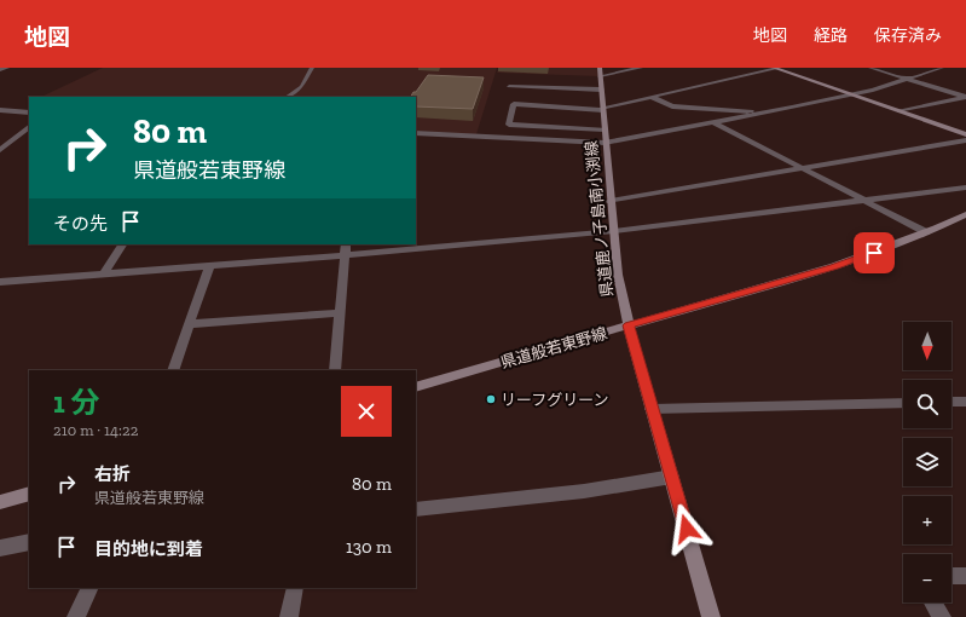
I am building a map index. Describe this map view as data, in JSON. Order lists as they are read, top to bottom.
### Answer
{
  "streets": {
    "main road": ["県道鹿ノ子島南小渕線", "県道般若東野線"]
  },
  "crossings": [
    ["県道鹿ノ子島南小渕線", "県道般若東野線"]
  ],
  "places": ["リーフグリーン"],
  "north": "bottom",
  "page": {
    "header": "地図",
    "nav": ["地図", "経路", "保存済み"],
    "turn": ["80 m", "県道般若東野線"],
    "then": "その先",
    "map_buttons": ["+", "−"],
    "heading": ["1 分", "210 m · 14:22"],
    "list": [
      {
        "name": "右折",
        "note": "県道般若東野線",
        "value": "80 m"
      },
      {
        "name": "目的地に到着",
        "value": "130 m"
      }
    ]
  }
}
